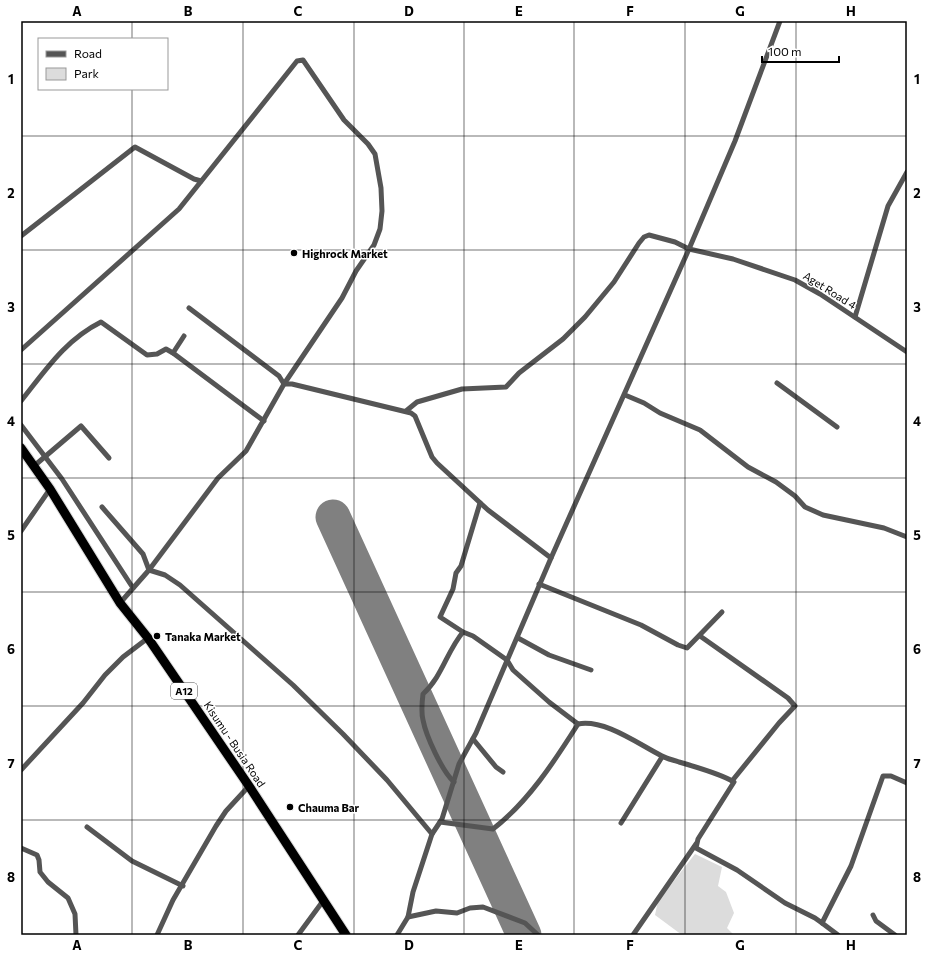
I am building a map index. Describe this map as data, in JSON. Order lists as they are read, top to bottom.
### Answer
{
  "streets": {
    "highway": ["A12", "Kisumu - Busia Road"],
    "street": ["Aget Road 4"]
  },
  "places": ["Highrock Market", "Tanaka Market", "Chauma Bar"],
  "legend": ["Road", "Park"],
  "scale_bar": "100 m",
  "grid": {
    "columns": [
      "A",
      "B",
      "C",
      "D",
      "E",
      "F",
      "G",
      "H"
    ],
    "rows": [
      "1",
      "2",
      "3",
      "4",
      "5",
      "6",
      "7",
      "8"
    ]
  }
}
